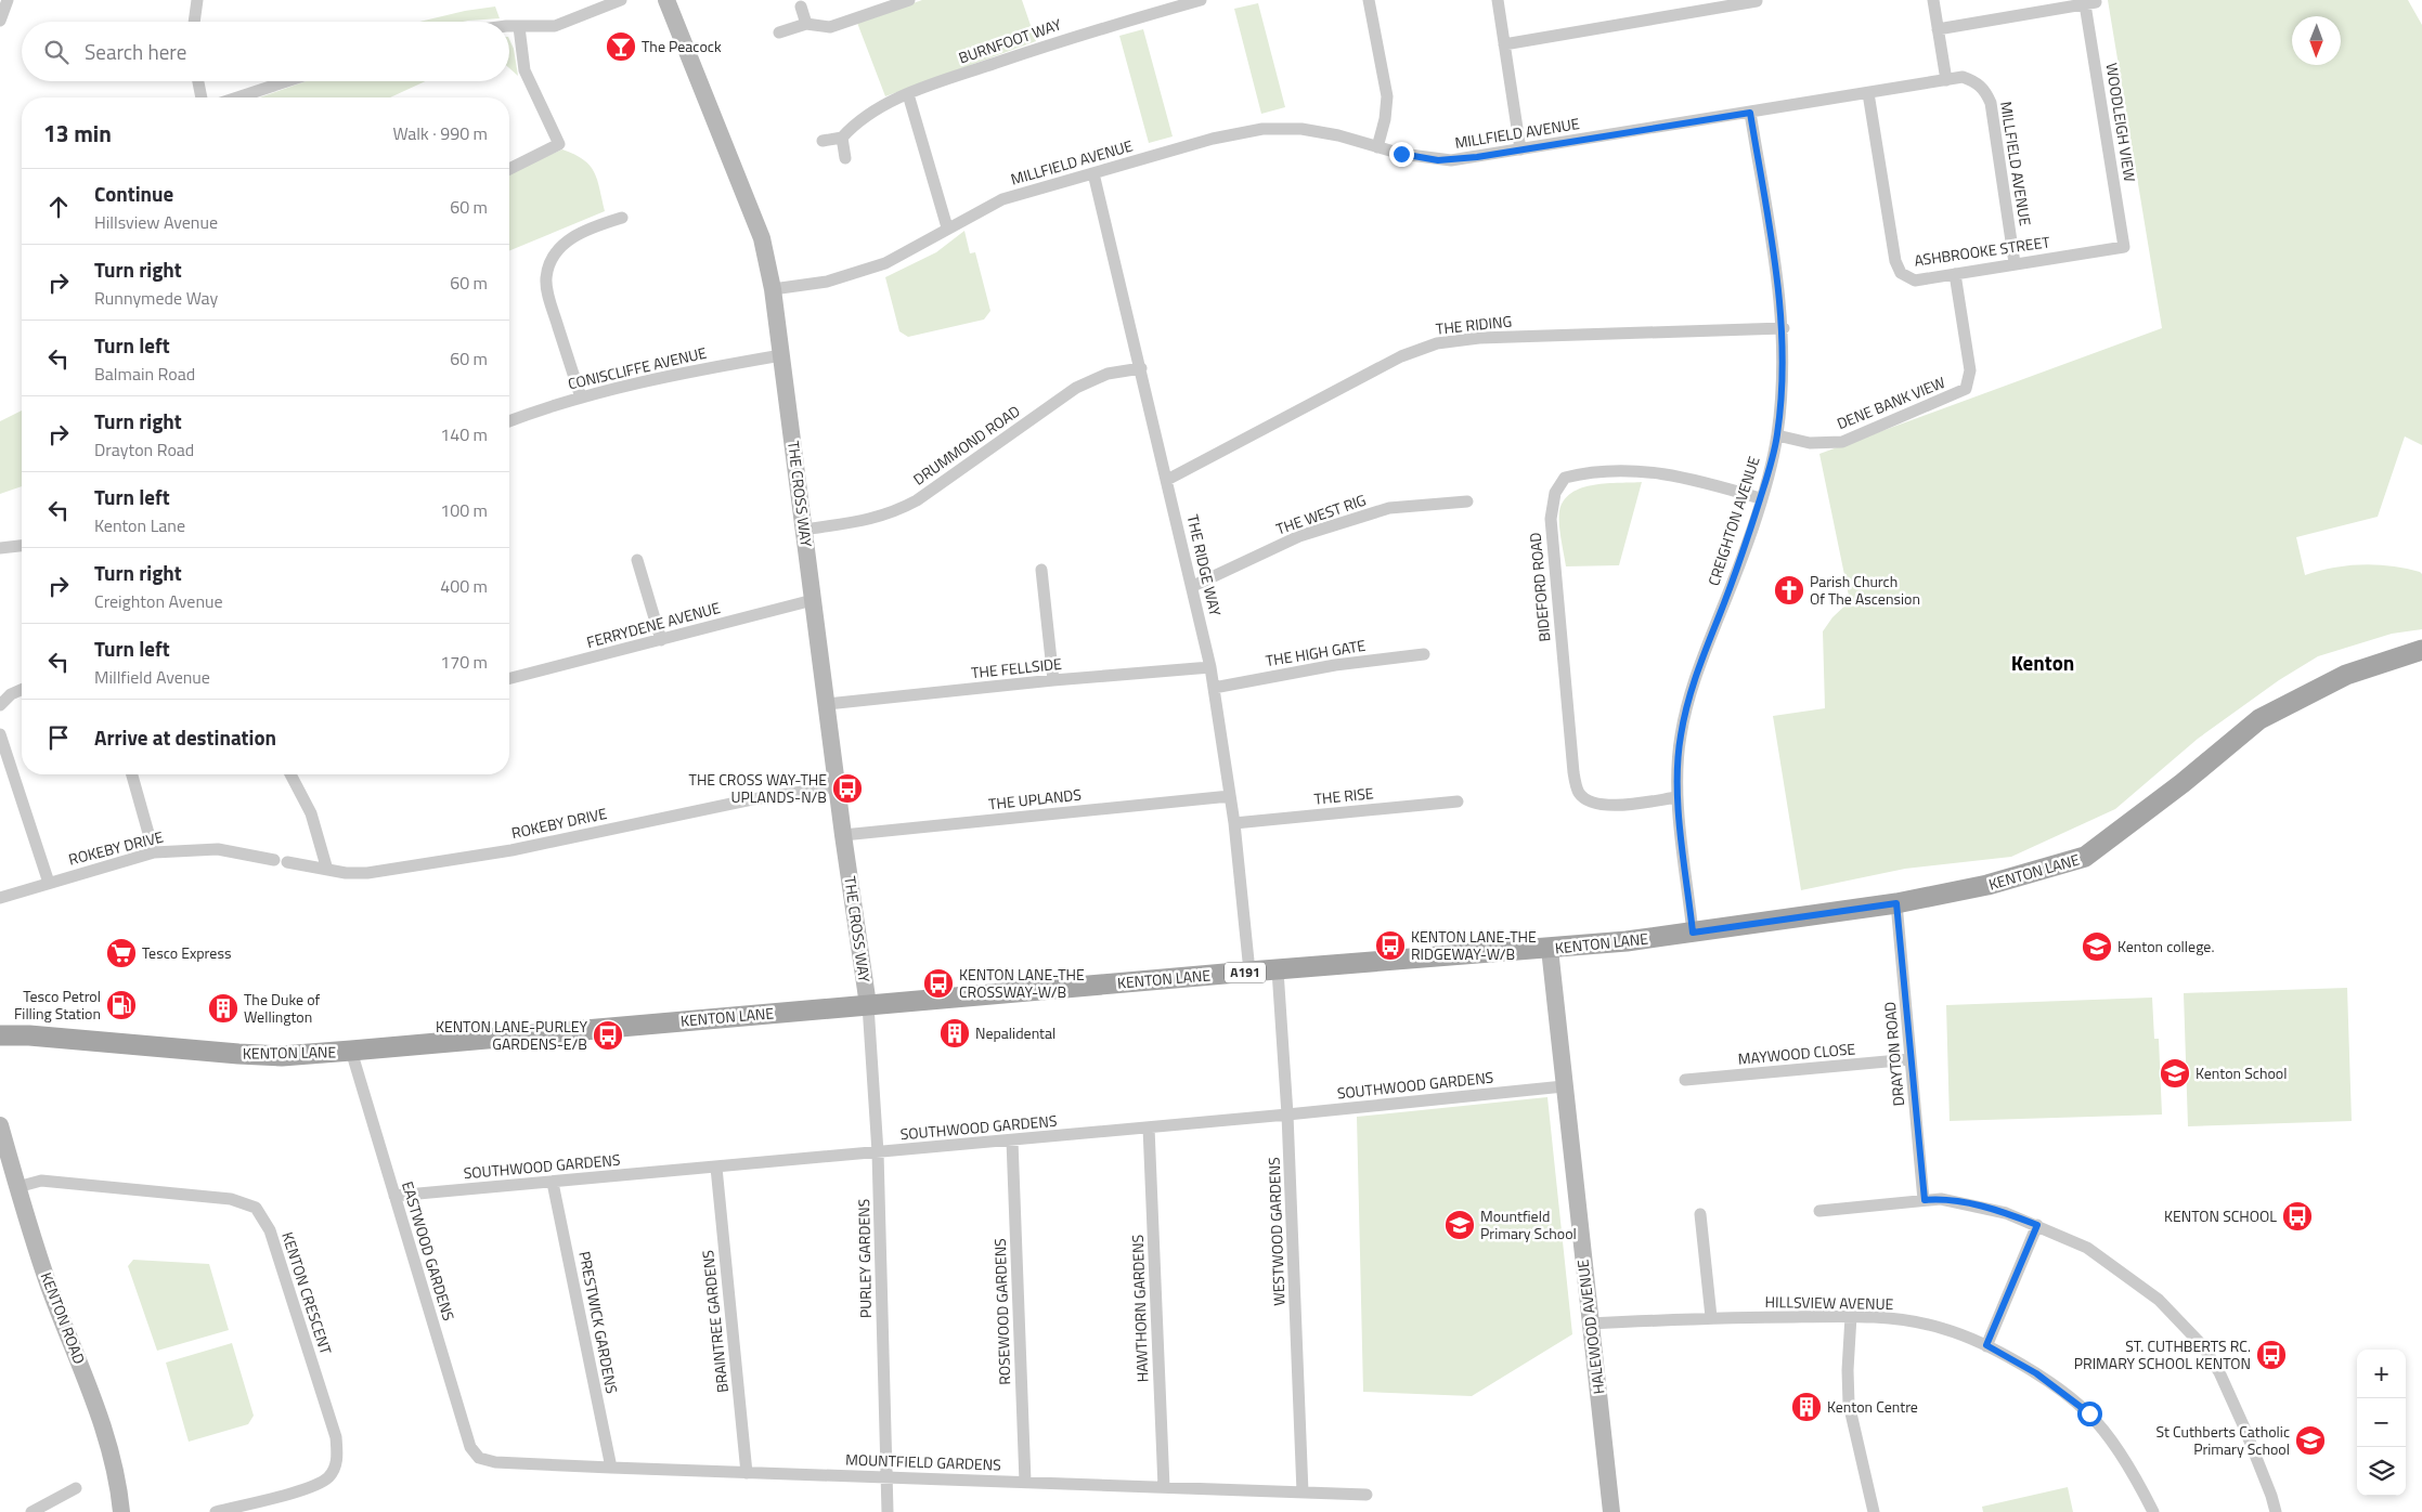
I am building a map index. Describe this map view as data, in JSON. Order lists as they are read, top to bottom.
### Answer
{
  "streets": {
    "main road": ["KENTON LANE", "A191"],
    "street": [
      "BURNFOOT WAY",
      "WOODLEIGH VIEW",
      "MILLFIELD AVENUE",
      "ASHBROOKE STREET",
      "THE RIDING",
      "CONISCLIFFE AVENUE",
      "DENE BANK VIEW",
      "DRUMMOND ROAD",
      "THE CROSS WAY",
      "THE WEST RIG",
      "CREIGHTON AVENUE",
      "THE RIDGE WAY",
      "BIDEFORD ROAD",
      "FERRYDENE AVENUE",
      "THE HIGH GATE",
      "THE FELLSIDE",
      "THE RISE",
      "THE UPLANDS",
      "ROKEBY DRIVE",
      "MAYWOOD CLOSE",
      "DRAYTON ROAD",
      "SOUTHWOOD GARDENS",
      "WESTWOOD GARDENS",
      "EASTWOOD GARDENS",
      "PURLEY GARDENS",
      "KENTON CRESCENT",
      "HILLSVIEW AVENUE",
      "HAWTHORN GARDENS",
      "ROSEWOOD GARDENS",
      "KENTON ROAD",
      "BRAINTREE GARDENS",
      "PRESTWICK GARDENS",
      "HALEWOOD AVENUE",
      "MOUNTFIELD GARDENS"
    ]
  },
  "crossings": [
    ["WOODLEIGH VIEW", "ASHBROOKE STREET"],
    ["MILLFIELD AVENUE", "ASHBROOKE STREET"],
    ["MILLFIELD AVENUE", "THE CROSS WAY"],
    ["MILLFIELD AVENUE", "CREIGHTON AVENUE"],
    ["MILLFIELD AVENUE", "THE RIDGE WAY"],
    ["ASHBROOKE STREET", "DENE BANK VIEW"],
    ["THE RIDING", "CREIGHTON AVENUE"],
    ["THE RIDING", "THE RIDGE WAY"],
    ["CONISCLIFFE AVENUE", "THE CROSS WAY"],
    ["DENE BANK VIEW", "CREIGHTON AVENUE"],
    ["DRUMMOND ROAD", "THE CROSS WAY"],
    ["DRUMMOND ROAD", "THE RIDGE WAY"],
    ["THE CROSS WAY", "FERRYDENE AVENUE"],
    ["THE CROSS WAY", "THE FELLSIDE"],
    ["THE CROSS WAY", "THE UPLANDS"],
    ["THE CROSS WAY", "ROKEBY DRIVE"],
    ["THE CROSS WAY", "KENTON LANE"],
    ["THE CROSS WAY", "PURLEY GARDENS"],
    ["THE WEST RIG", "THE RIDGE WAY"],
    ["CREIGHTON AVENUE", "BIDEFORD ROAD"],
    ["CREIGHTON AVENUE", "KENTON LANE"],
    ["THE RIDGE WAY", "THE HIGH GATE"],
    ["THE RIDGE WAY", "THE FELLSIDE"],
    ["THE RIDGE WAY", "THE RISE"],
    ["THE RIDGE WAY", "THE UPLANDS"],
    ["THE RIDGE WAY", "KENTON LANE"],
    ["KENTON LANE", "DRAYTON ROAD"],
    ["KENTON LANE", "WESTWOOD GARDENS"],
    ["KENTON LANE", "EASTWOOD GARDENS"],
    ["KENTON LANE", "PURLEY GARDENS"],
    ["KENTON LANE", "HALEWOOD AVENUE"],
    ["MAYWOOD CLOSE", "DRAYTON ROAD"],
    ["SOUTHWOOD GARDENS", "WESTWOOD GARDENS"],
    ["SOUTHWOOD GARDENS", "EASTWOOD GARDENS"],
    ["SOUTHWOOD GARDENS", "PURLEY GARDENS"],
    ["SOUTHWOOD GARDENS", "HAWTHORN GARDENS"],
    ["SOUTHWOOD GARDENS", "ROSEWOOD GARDENS"],
    ["SOUTHWOOD GARDENS", "BRAINTREE GARDENS"],
    ["SOUTHWOOD GARDENS", "PRESTWICK GARDENS"],
    ["SOUTHWOOD GARDENS", "HALEWOOD AVENUE"],
    ["WESTWOOD GARDENS", "MOUNTFIELD GARDENS"],
    ["EASTWOOD GARDENS", "MOUNTFIELD GARDENS"],
    ["PURLEY GARDENS", "MOUNTFIELD GARDENS"],
    ["KENTON CRESCENT", "KENTON ROAD"],
    ["HILLSVIEW AVENUE", "HALEWOOD AVENUE"],
    ["HAWTHORN GARDENS", "MOUNTFIELD GARDENS"],
    ["ROSEWOOD GARDENS", "MOUNTFIELD GARDENS"],
    ["BRAINTREE GARDENS", "MOUNTFIELD GARDENS"],
    ["PRESTWICK GARDENS", "MOUNTFIELD GARDENS"]
  ],
  "districts": ["Kenton"],
  "places": {
    "bar": ["The Peacock"],
    "church": ["Parish Church Of The Ascension"],
    "bus stop": [
      "THE CROSS WAY-THE UPLANDS-N/B",
      "KENTON LANE-THE RIDGEWAY-W/B",
      "KENTON LANE-THE CROSSWAY-W/B",
      "KENTON LANE-PURLEY GARDENS-E/B",
      "KENTON SCHOOL",
      "ST. CUTHBERTS RC. PRIMARY SCHOOL KENTON"
    ],
    "school or university": [
      "Kenton college.",
      "Kenton School",
      "Mountfield Primary School",
      "St Cuthberts Catholic Primary School"
    ],
    "supermarket": ["Tesco Express"],
    "fuel station": ["Tesco Petrol Filling Station"],
    "building": ["The Duke of Wellington", "Nepalidental", "Kenton Centre"]
  },
  "north": "bottom",
  "page": {
    "search": "Search here",
    "heading": ["13 min", "Walk · 990 m"],
    "list": [
      ["Continue", "Hillsview Avenue", "60 m"],
      ["Turn right", "Runnymede Way", "60 m"],
      ["Turn left", "Balmain Road", "60 m"],
      ["Turn right", "Drayton Road", "140 m"],
      ["Turn left", "Kenton Lane", "100 m"],
      ["Turn right", "Creighton Avenue", "400 m"],
      ["Turn left", "Millfield Avenue", "170 m"],
      "Arrive at destination"
    ],
    "map_buttons": ["+", "−"]
  }
}
